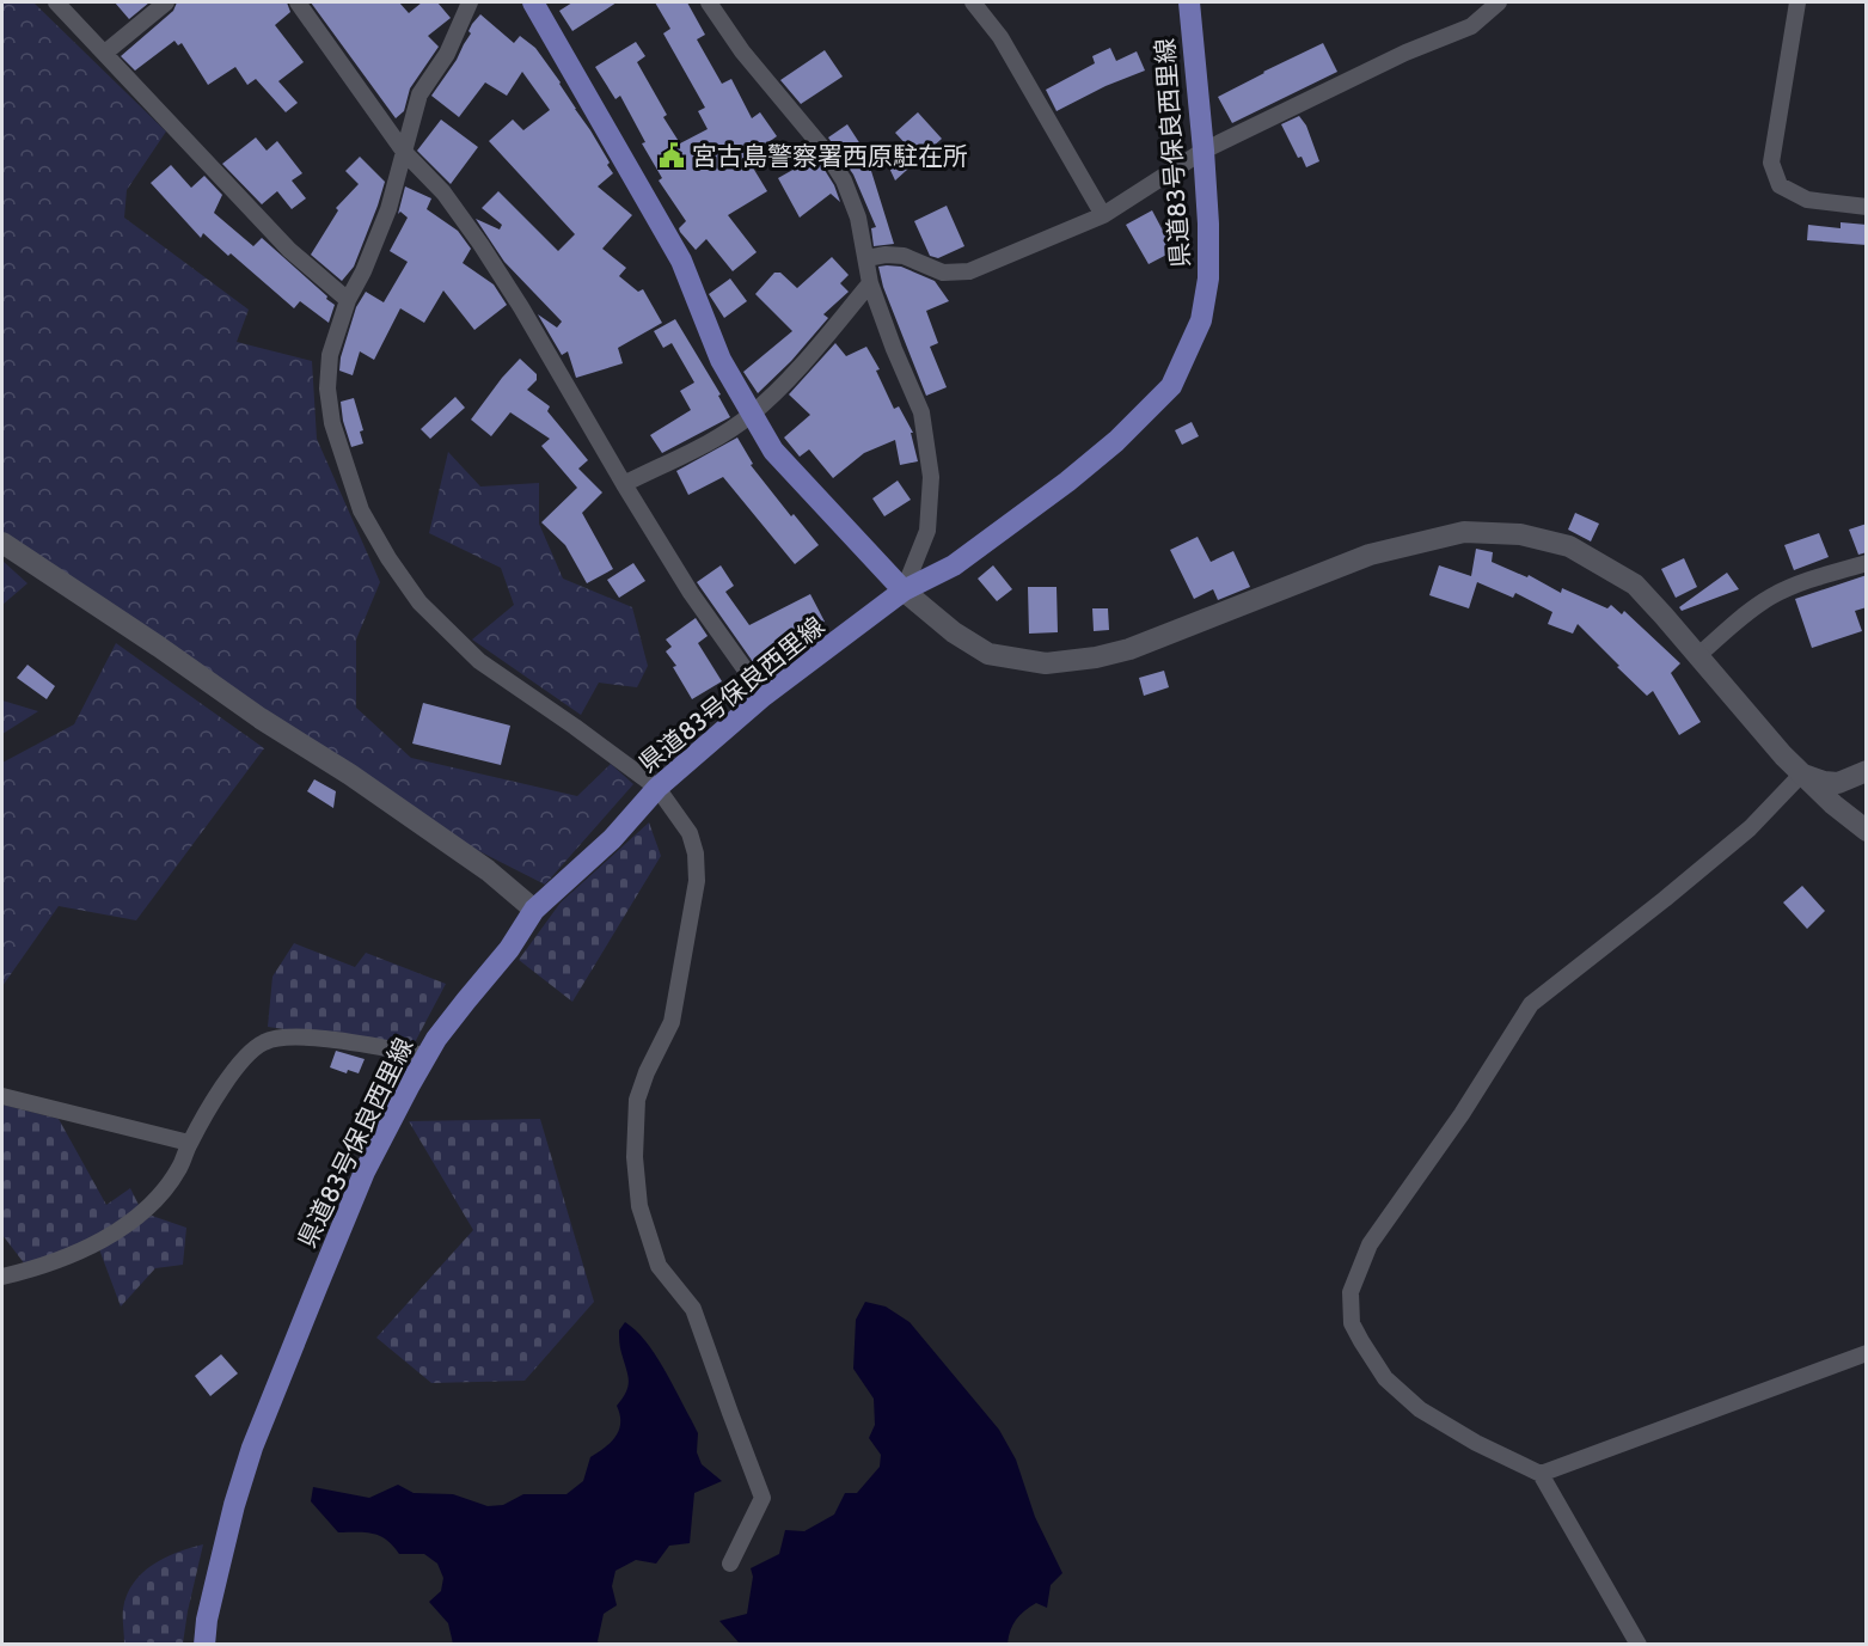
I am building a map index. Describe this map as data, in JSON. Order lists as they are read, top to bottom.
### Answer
{
  "streets": {
    "main road": ["県道83号保良西里線"]
  },
  "places": {
    "public building": ["宮古島警察署西原駐在所"]
  }
}
